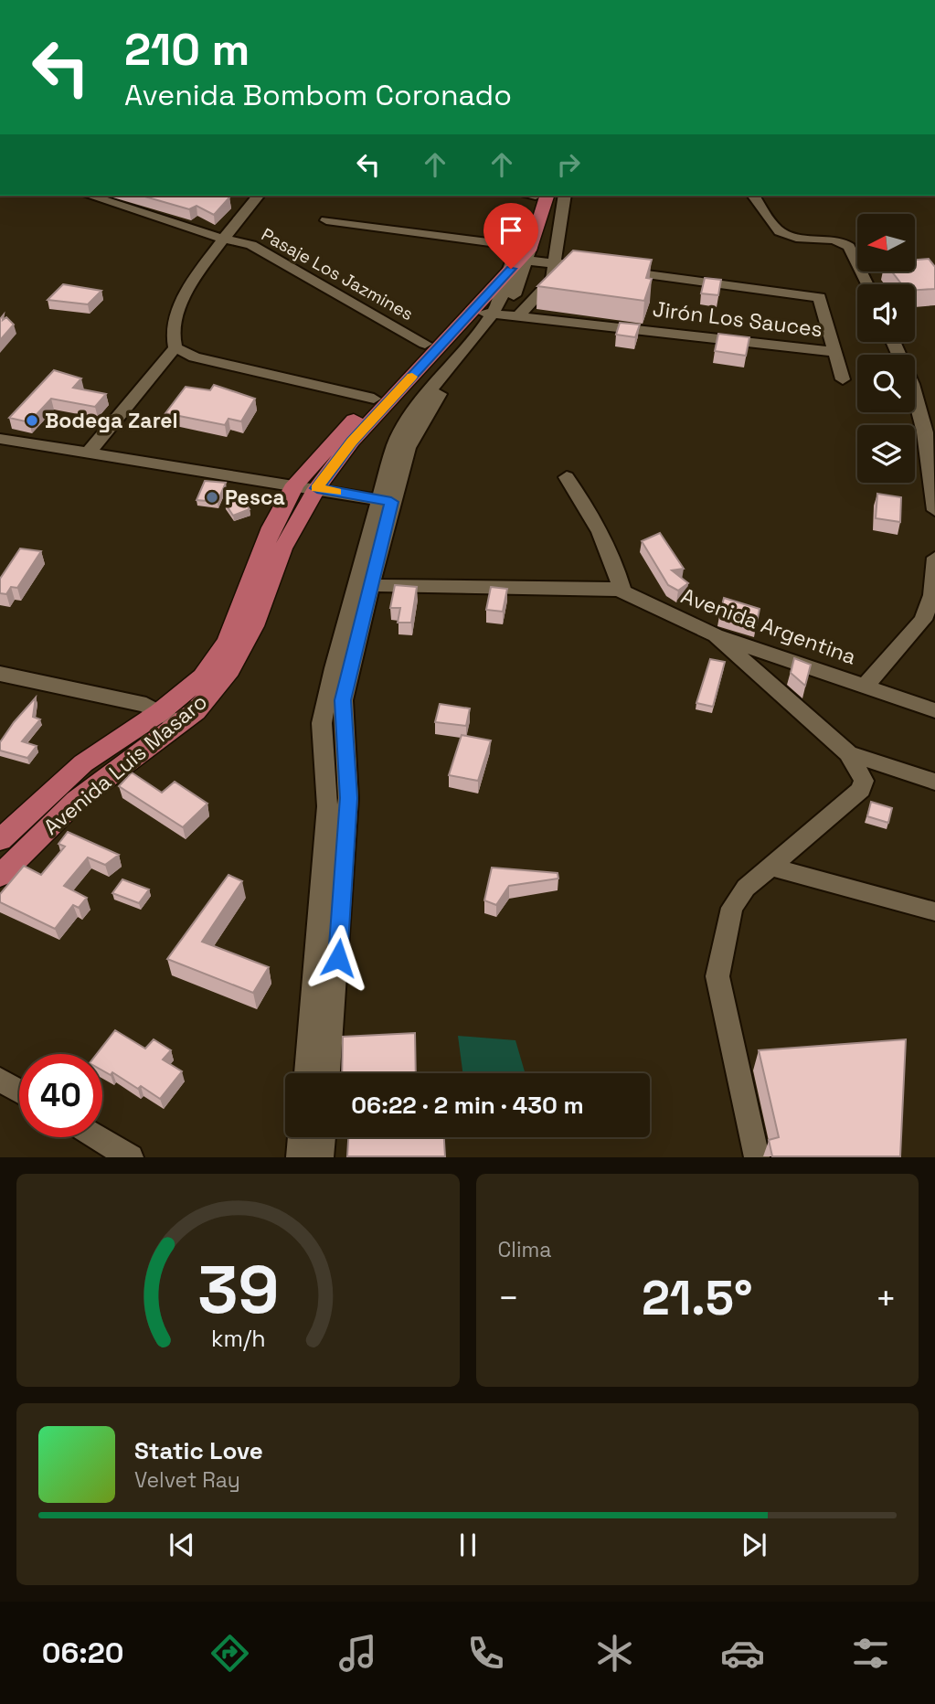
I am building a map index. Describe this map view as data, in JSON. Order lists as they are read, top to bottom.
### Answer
{
  "streets": {
    "main road": ["Avenida Luis Masaro"],
    "street": ["Pasaje Los Jazmines", "Jirón Los Sauces", "Avenida Argentina"]
  },
  "crossings": [
    ["Pasaje Los Jazmines", "Avenida Luis Masaro"],
    ["Jirón Los Sauces", "Avenida Luis Masaro"]
  ],
  "places": ["Bodega Zarel", "Pesca"],
  "north": "left",
  "page": {
    "turn": ["210 m", "Avenida Bombom Coronado"],
    "limit": "40",
    "trip": "06:22 · 2 min · 430 m",
    "tile": "Clima",
    "heat": ["−", "21.5°", "+"],
    "song": ["Static Love", "Velvet Ray"],
    "tabs": "06:20",
    "gauge": ["39", "km/h"]
  }
}
